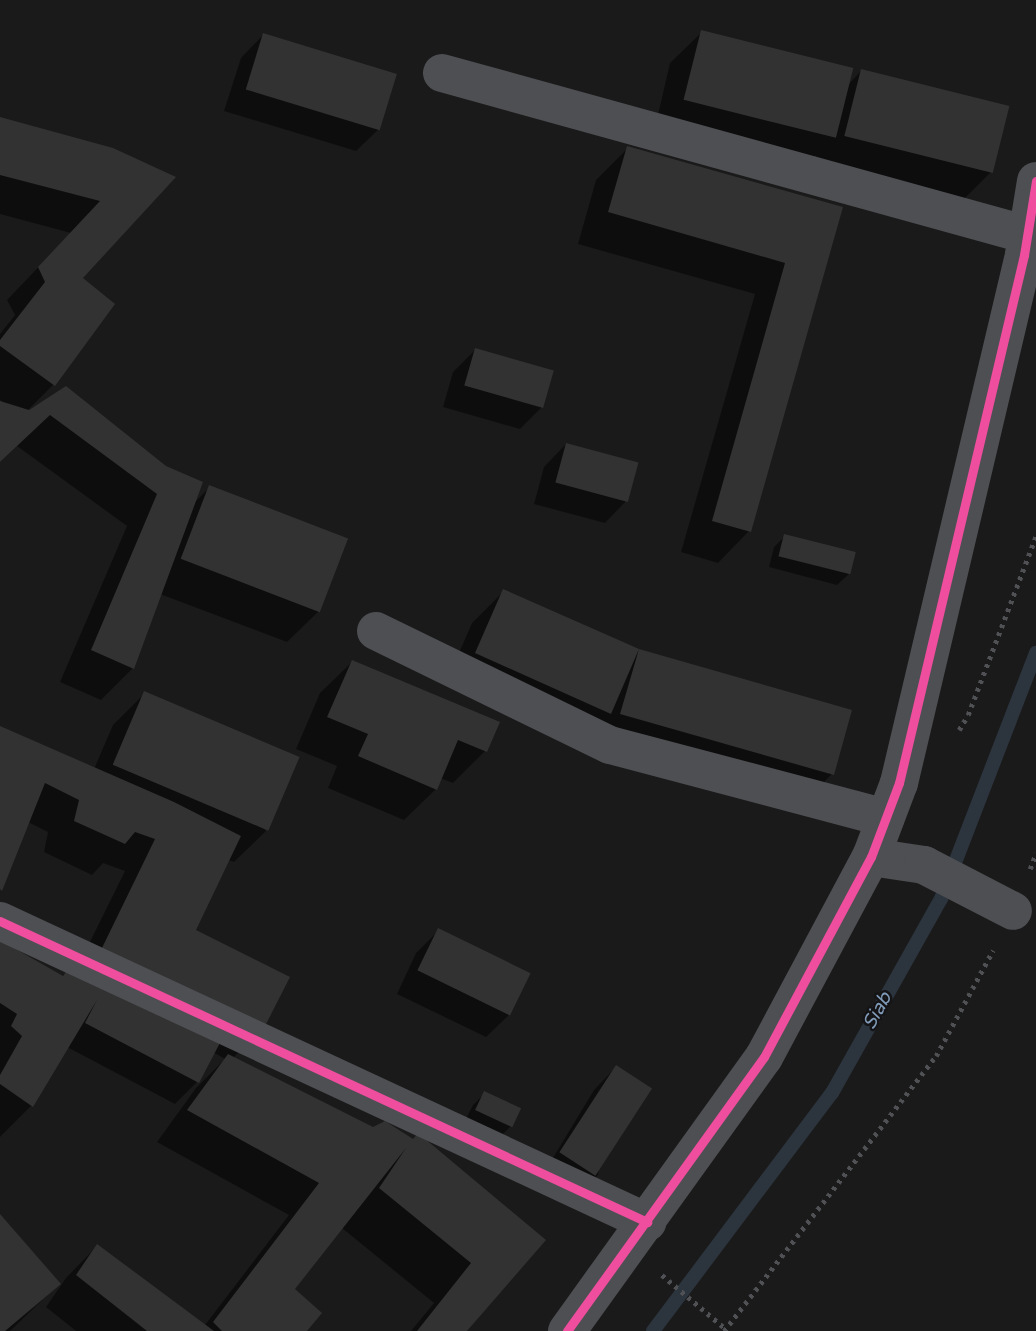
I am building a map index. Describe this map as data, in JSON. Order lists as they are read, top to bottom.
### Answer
{
  "water": ["Siab"]
}
